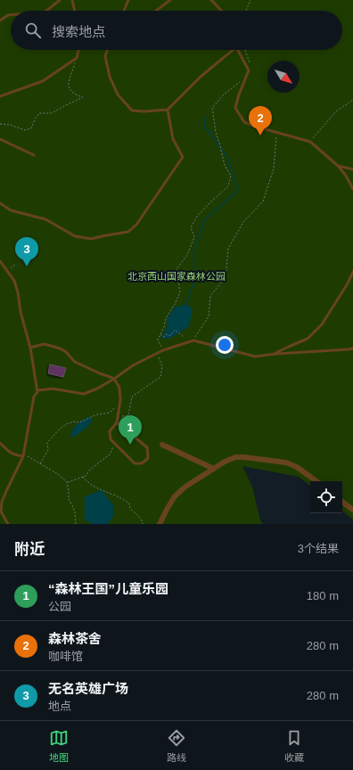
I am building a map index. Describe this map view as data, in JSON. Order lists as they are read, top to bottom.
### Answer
{
  "parks": ["北京西山国家森林公园"],
  "north": "bottom right",
  "page": {
    "search": "搜索地点",
    "pins": ["2", "3", "1"],
    "heading": ["附近", "3个结果"],
    "list": [
      {
        "mark": "1",
        "name": "“森林王国”儿童乐园",
        "note": "公园",
        "value": "180 m"
      },
      {
        "mark": "2",
        "name": "森林茶舍",
        "note": "咖啡馆",
        "value": "280 m"
      },
      {
        "mark": "3",
        "name": "无名英雄广场",
        "note": "地点",
        "value": "280 m"
      }
    ],
    "nav": ["地图", "路线", "收藏"]
  }
}
